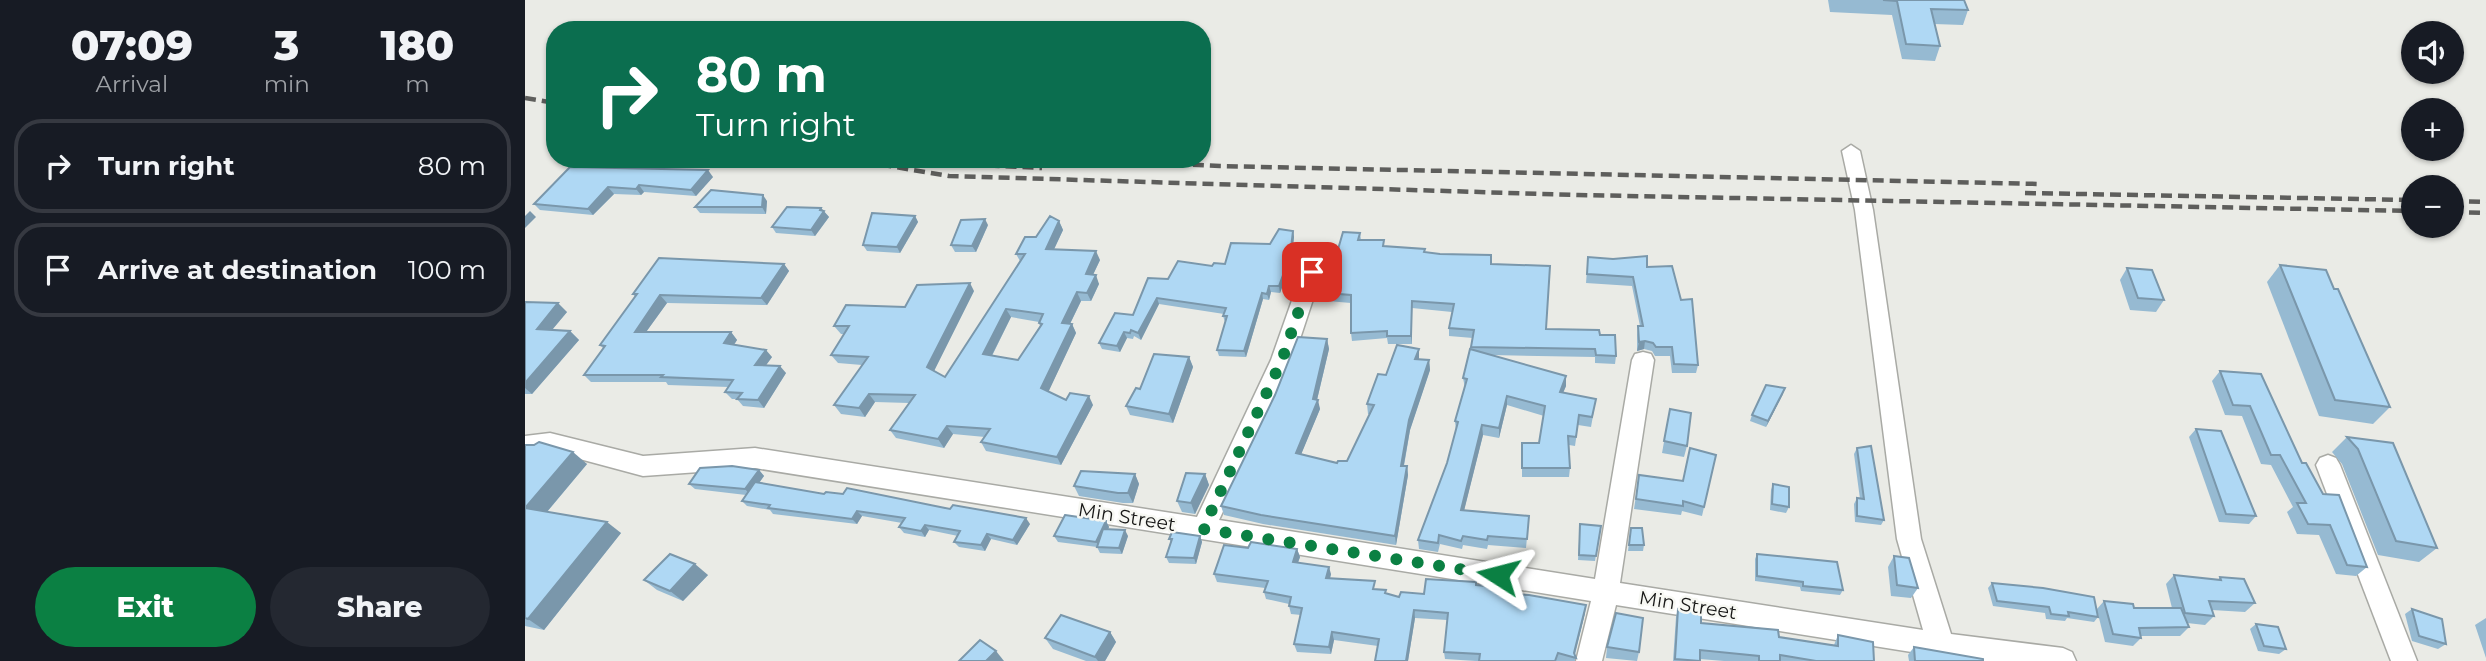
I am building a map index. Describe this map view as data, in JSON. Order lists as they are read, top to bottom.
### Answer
{
  "streets": {
    "street": ["Min Street"]
  },
  "page": {
    "eta": [
      "07:09",
      "Arrival",
      "3",
      "min",
      "180",
      "m"
    ],
    "map_buttons": ["+", "−"],
    "turn": ["80 m", "Turn right"],
    "list": [
      {
        "name": "Turn right",
        "value": "80 m"
      },
      {
        "name": "Arrive at destination",
        "value": "100 m"
      }
    ],
    "buttons": ["Exit", "Share"]
  }
}
